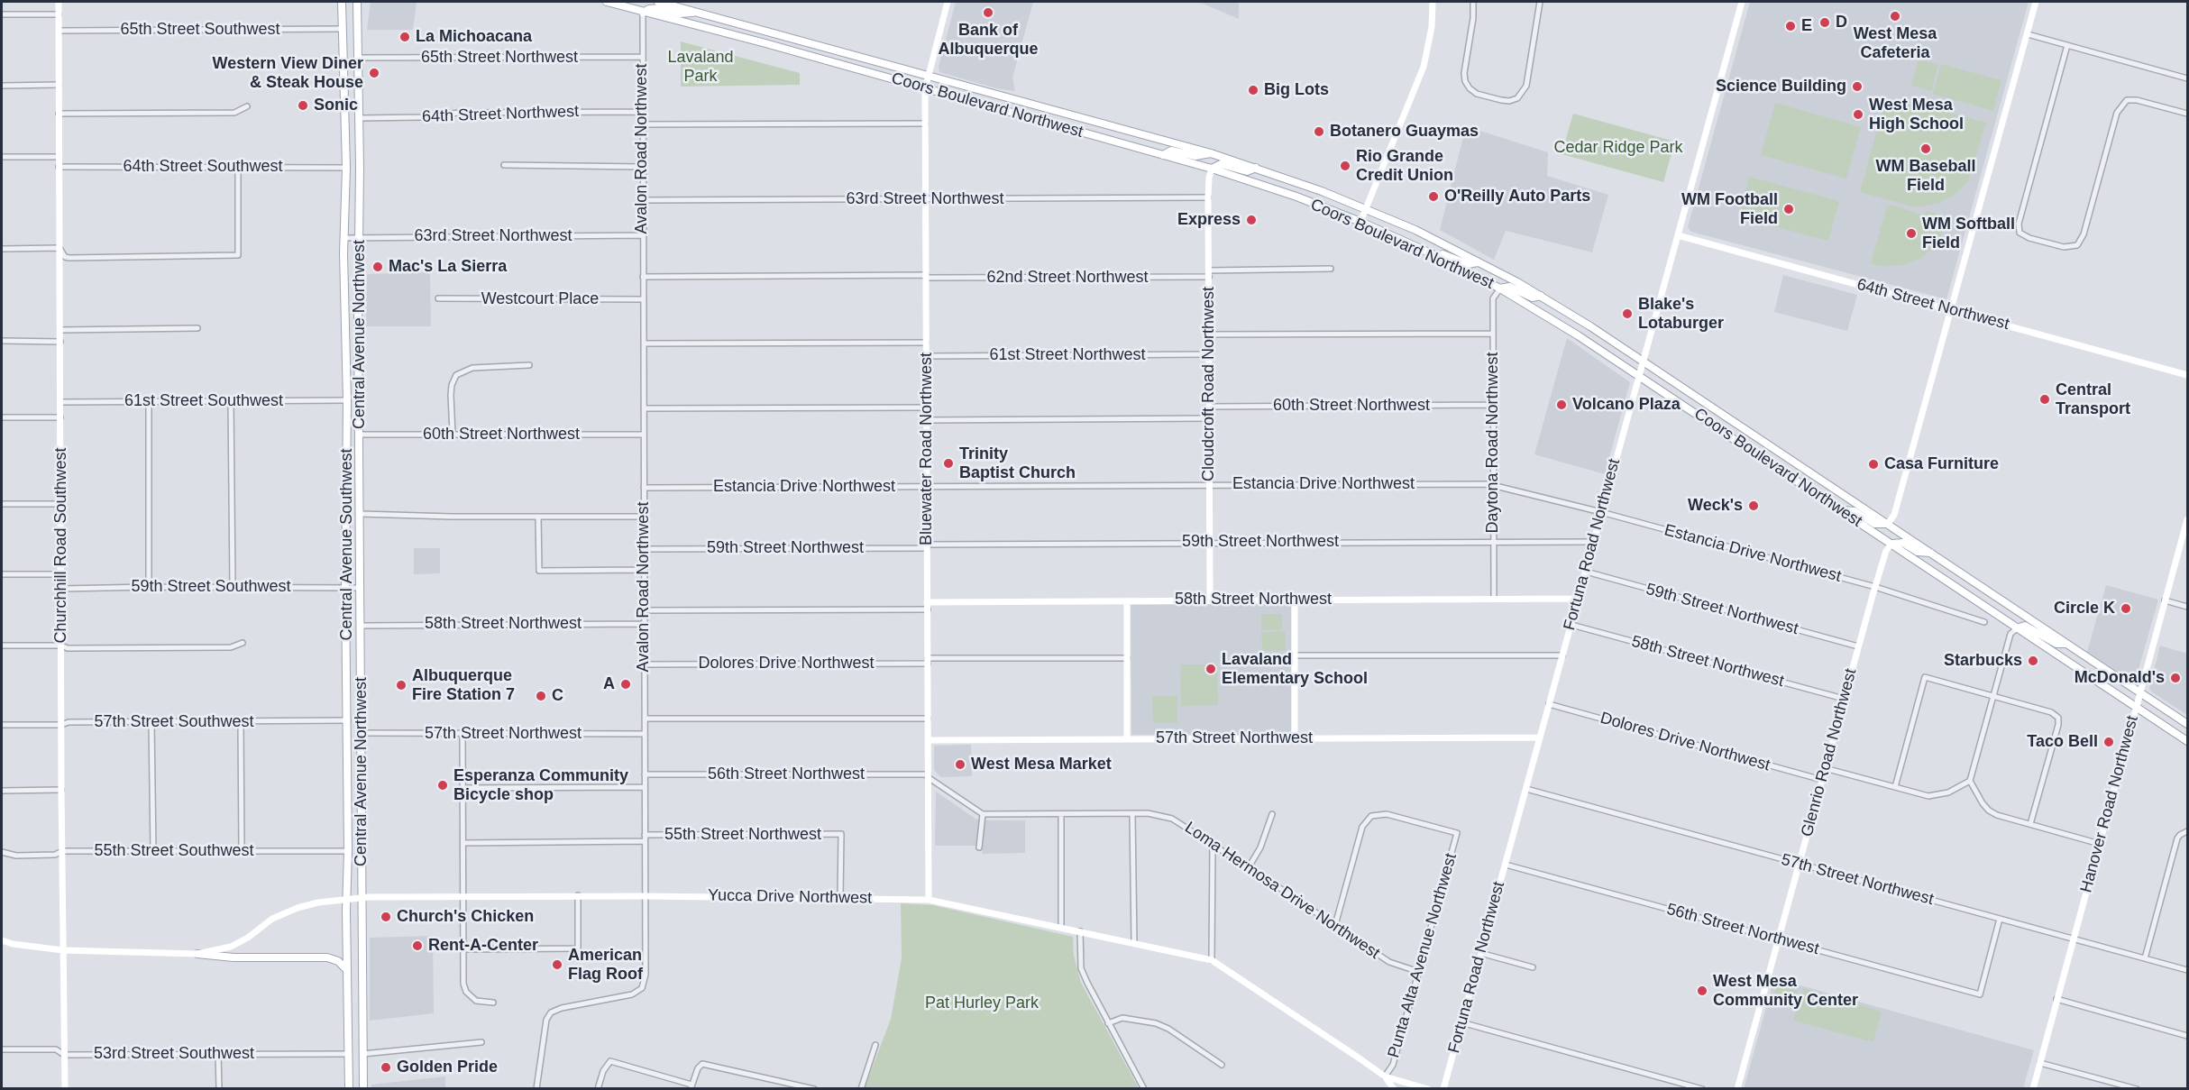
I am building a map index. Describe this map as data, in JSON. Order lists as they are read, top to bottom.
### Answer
{
  "streets": {
    "main road": ["Coors Boulevard Northwest", "Central Avenue Northwest", "Central Avenue Southwest"],
    "street": [
      "65th Street Southwest",
      "65th Street Northwest",
      "64th Street Northwest",
      "Avalon Road Northwest",
      "64th Street Southwest",
      "63rd Street Northwest",
      "62nd Street Northwest",
      "Westcourt Place",
      "61st Street Northwest",
      "Cloudcroft Road Northwest",
      "61st Street Southwest",
      "60th Street Northwest",
      "Daytona Road Northwest",
      "Bluewater Road Northwest",
      "Estancia Drive Northwest",
      "59th Street Northwest",
      "Fortuna Road Northwest",
      "Churchhill Road Southwest",
      "59th Street Southwest",
      "58th Street Northwest",
      "Dolores Drive Northwest",
      "57th Street Southwest",
      "57th Street Northwest",
      "Glenrio Road Northwest",
      "56th Street Northwest",
      "Hanover Road Northwest",
      "55th Street Northwest",
      "55th Street Southwest",
      "Loma Hermosa Drive Northwest",
      "Yucca Drive Northwest",
      "Punta Alta Avenue Northwest",
      "53rd Street Southwest"
    ]
  },
  "crossings": [
    ["65th Street Southwest", "Central Avenue Southwest"],
    ["65th Street Southwest", "Churchhill Road Southwest"],
    ["65th Street Northwest", "Avalon Road Northwest"],
    ["65th Street Northwest", "Central Avenue Northwest"],
    ["Coors Boulevard Northwest", "Avalon Road Northwest"],
    ["Coors Boulevard Northwest", "Cloudcroft Road Northwest"],
    ["Coors Boulevard Northwest", "Daytona Road Northwest"],
    ["Coors Boulevard Northwest", "Bluewater Road Northwest"],
    ["Coors Boulevard Northwest", "Fortuna Road Northwest"],
    ["Coors Boulevard Northwest", "Glenrio Road Northwest"],
    ["Coors Boulevard Northwest", "Hanover Road Northwest"],
    ["64th Street Northwest", "Avalon Road Northwest"],
    ["64th Street Northwest", "Central Avenue Northwest"],
    ["64th Street Northwest", "Fortuna Road Northwest"],
    ["Avalon Road Northwest", "63rd Street Northwest"],
    ["Avalon Road Northwest", "62nd Street Northwest"],
    ["Avalon Road Northwest", "Westcourt Place"],
    ["Avalon Road Northwest", "60th Street Northwest"],
    ["Avalon Road Northwest", "Estancia Drive Northwest"],
    ["Avalon Road Northwest", "59th Street Northwest"],
    ["Avalon Road Northwest", "58th Street Northwest"],
    ["Avalon Road Northwest", "Dolores Drive Northwest"],
    ["Avalon Road Northwest", "57th Street Northwest"],
    ["Avalon Road Northwest", "56th Street Northwest"],
    ["Avalon Road Northwest", "55th Street Northwest"],
    ["Avalon Road Northwest", "Yucca Drive Northwest"],
    ["64th Street Southwest", "Central Avenue Southwest"],
    ["64th Street Southwest", "Churchhill Road Southwest"],
    ["63rd Street Northwest", "Central Avenue Northwest"],
    ["63rd Street Northwest", "Cloudcroft Road Northwest"],
    ["63rd Street Northwest", "Bluewater Road Northwest"],
    ["63rd Street Northwest", "Central Avenue Southwest"],
    ["62nd Street Northwest", "Cloudcroft Road Northwest"],
    ["62nd Street Northwest", "Bluewater Road Northwest"],
    ["Central Avenue Northwest", "60th Street Northwest"],
    ["Central Avenue Northwest", "59th Street Southwest"],
    ["Central Avenue Northwest", "58th Street Northwest"],
    ["Central Avenue Northwest", "57th Street Northwest"],
    ["Central Avenue Northwest", "Yucca Drive Northwest"],
    ["61st Street Northwest", "Cloudcroft Road Northwest"],
    ["61st Street Northwest", "Bluewater Road Northwest"],
    ["Cloudcroft Road Northwest", "60th Street Northwest"],
    ["Cloudcroft Road Northwest", "Estancia Drive Northwest"],
    ["Cloudcroft Road Northwest", "59th Street Northwest"],
    ["Cloudcroft Road Northwest", "58th Street Northwest"],
    ["61st Street Southwest", "Central Avenue Southwest"],
    ["61st Street Southwest", "Churchhill Road Southwest"],
    ["60th Street Northwest", "Daytona Road Northwest"],
    ["Daytona Road Northwest", "Estancia Drive Northwest"],
    ["Daytona Road Northwest", "59th Street Northwest"],
    ["Daytona Road Northwest", "58th Street Northwest"],
    ["Bluewater Road Northwest", "Estancia Drive Northwest"],
    ["Bluewater Road Northwest", "59th Street Northwest"],
    ["Bluewater Road Northwest", "58th Street Northwest"],
    ["Bluewater Road Northwest", "Dolores Drive Northwest"],
    ["Bluewater Road Northwest", "57th Street Northwest"],
    ["Bluewater Road Northwest", "56th Street Northwest"],
    ["Bluewater Road Northwest", "Yucca Drive Northwest"],
    ["Estancia Drive Northwest", "Fortuna Road Northwest"],
    ["Estancia Drive Northwest", "Glenrio Road Northwest"],
    ["59th Street Northwest", "Fortuna Road Northwest"],
    ["59th Street Northwest", "Glenrio Road Northwest"],
    ["Central Avenue Southwest", "59th Street Southwest"],
    ["Central Avenue Southwest", "57th Street Southwest"],
    ["Central Avenue Southwest", "55th Street Southwest"],
    ["Central Avenue Southwest", "Yucca Drive Northwest"],
    ["Central Avenue Southwest", "53rd Street Southwest"],
    ["Fortuna Road Northwest", "58th Street Northwest"],
    ["Fortuna Road Northwest", "Dolores Drive Northwest"],
    ["Fortuna Road Northwest", "57th Street Northwest"],
    ["Fortuna Road Northwest", "56th Street Northwest"],
    ["Churchhill Road Southwest", "59th Street Southwest"],
    ["Churchhill Road Southwest", "57th Street Southwest"],
    ["Churchhill Road Southwest", "55th Street Southwest"],
    ["Churchhill Road Southwest", "Yucca Drive Northwest"],
    ["Churchhill Road Southwest", "53rd Street Southwest"],
    ["58th Street Northwest", "Glenrio Road Northwest"],
    ["Dolores Drive Northwest", "Glenrio Road Northwest"],
    ["57th Street Northwest", "Glenrio Road Northwest"],
    ["57th Street Northwest", "56th Street Northwest"],
    ["57th Street Northwest", "Hanover Road Northwest"],
    ["Glenrio Road Northwest", "56th Street Northwest"],
    ["55th Street Northwest", "Yucca Drive Northwest"],
    ["Loma Hermosa Drive Northwest", "Punta Alta Avenue Northwest"]
  ],
  "parks": ["Lavaland Park", "Cedar Ridge Park", "Pat Hurley Park"],
  "places": [
    "Bank of Albuquerque",
    "West Mesa Cafeteria",
    "D",
    "E",
    "La Michoacana",
    "Western View Diner & Steak House",
    "Science Building",
    "Big Lots",
    "Sonic",
    "West Mesa High School",
    "Botanero Guaymas",
    "WM Baseball Field",
    "Rio Grande Credit Union",
    "O'Reilly Auto Parts",
    "WM Football Field",
    "Express",
    "WM Softball Field",
    "Mac's La Sierra",
    "Blake's Lotaburger",
    "Central Transport",
    "Volcano Plaza",
    "Trinity Baptist Church",
    "Casa Furniture",
    "Weck's",
    "Circle K",
    "Starbucks",
    "Lavaland Elementary School",
    "McDonald's",
    "A",
    "Albuquerque Fire Station 7",
    "C",
    "Taco Bell",
    "West Mesa Market",
    "Esperanza Community Bicycle shop",
    "Church's Chicken",
    "Rent-A-Center",
    "American Flag Roof",
    "West Mesa Community Center",
    "Golden Pride"
  ]
}
